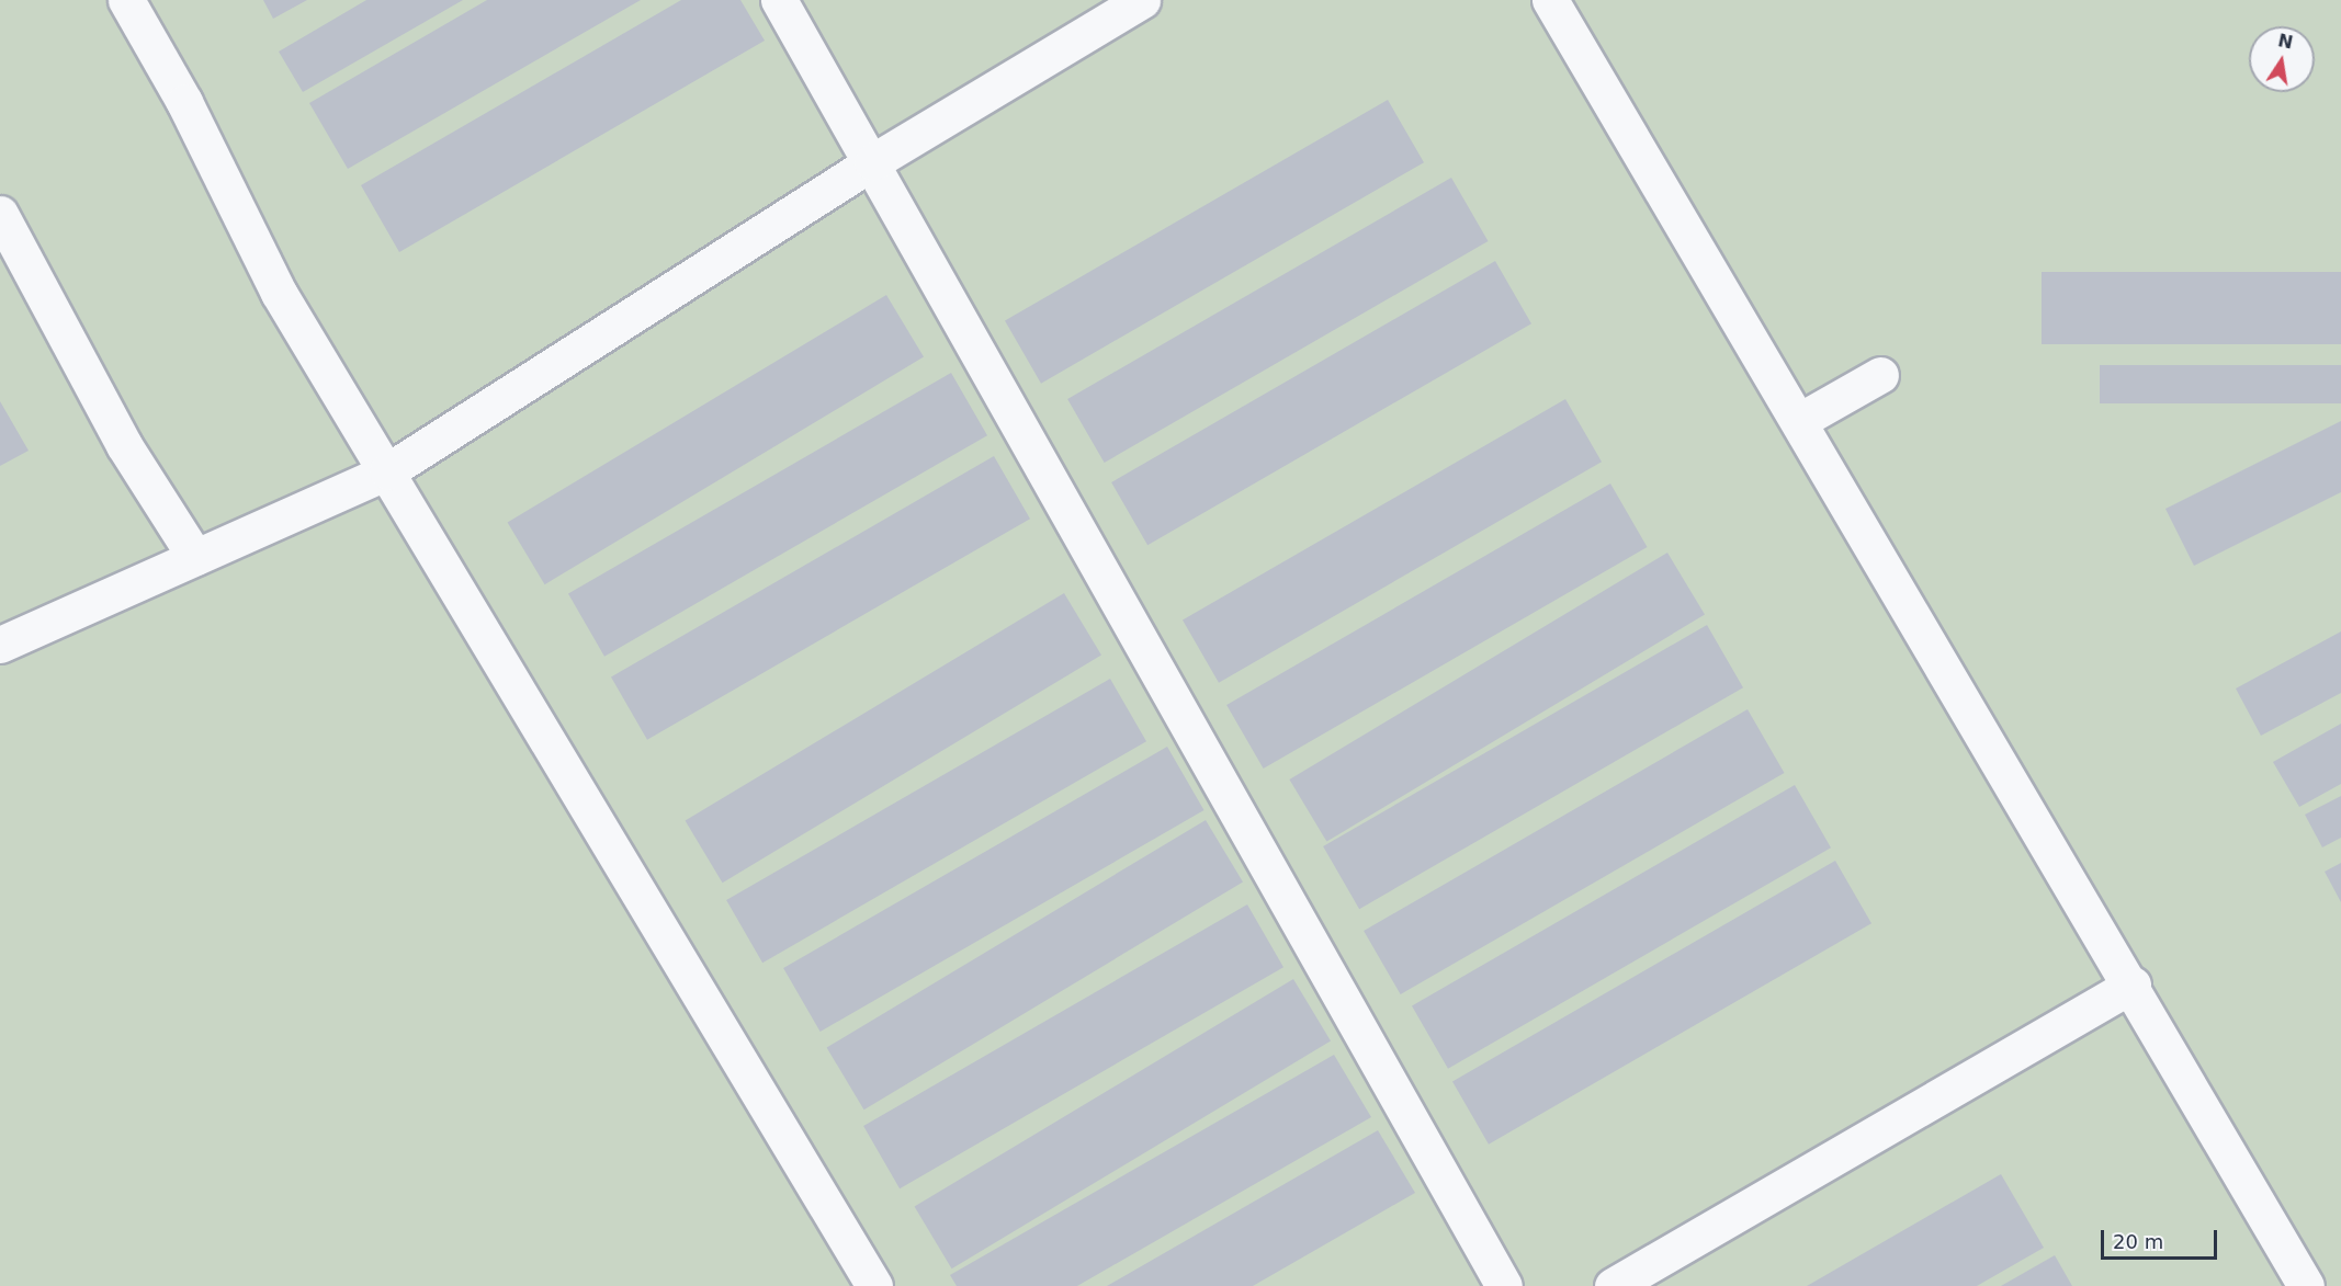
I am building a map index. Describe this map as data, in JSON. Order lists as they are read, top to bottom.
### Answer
{
  "scale_bar": "20 m",
  "north": "top"
}
